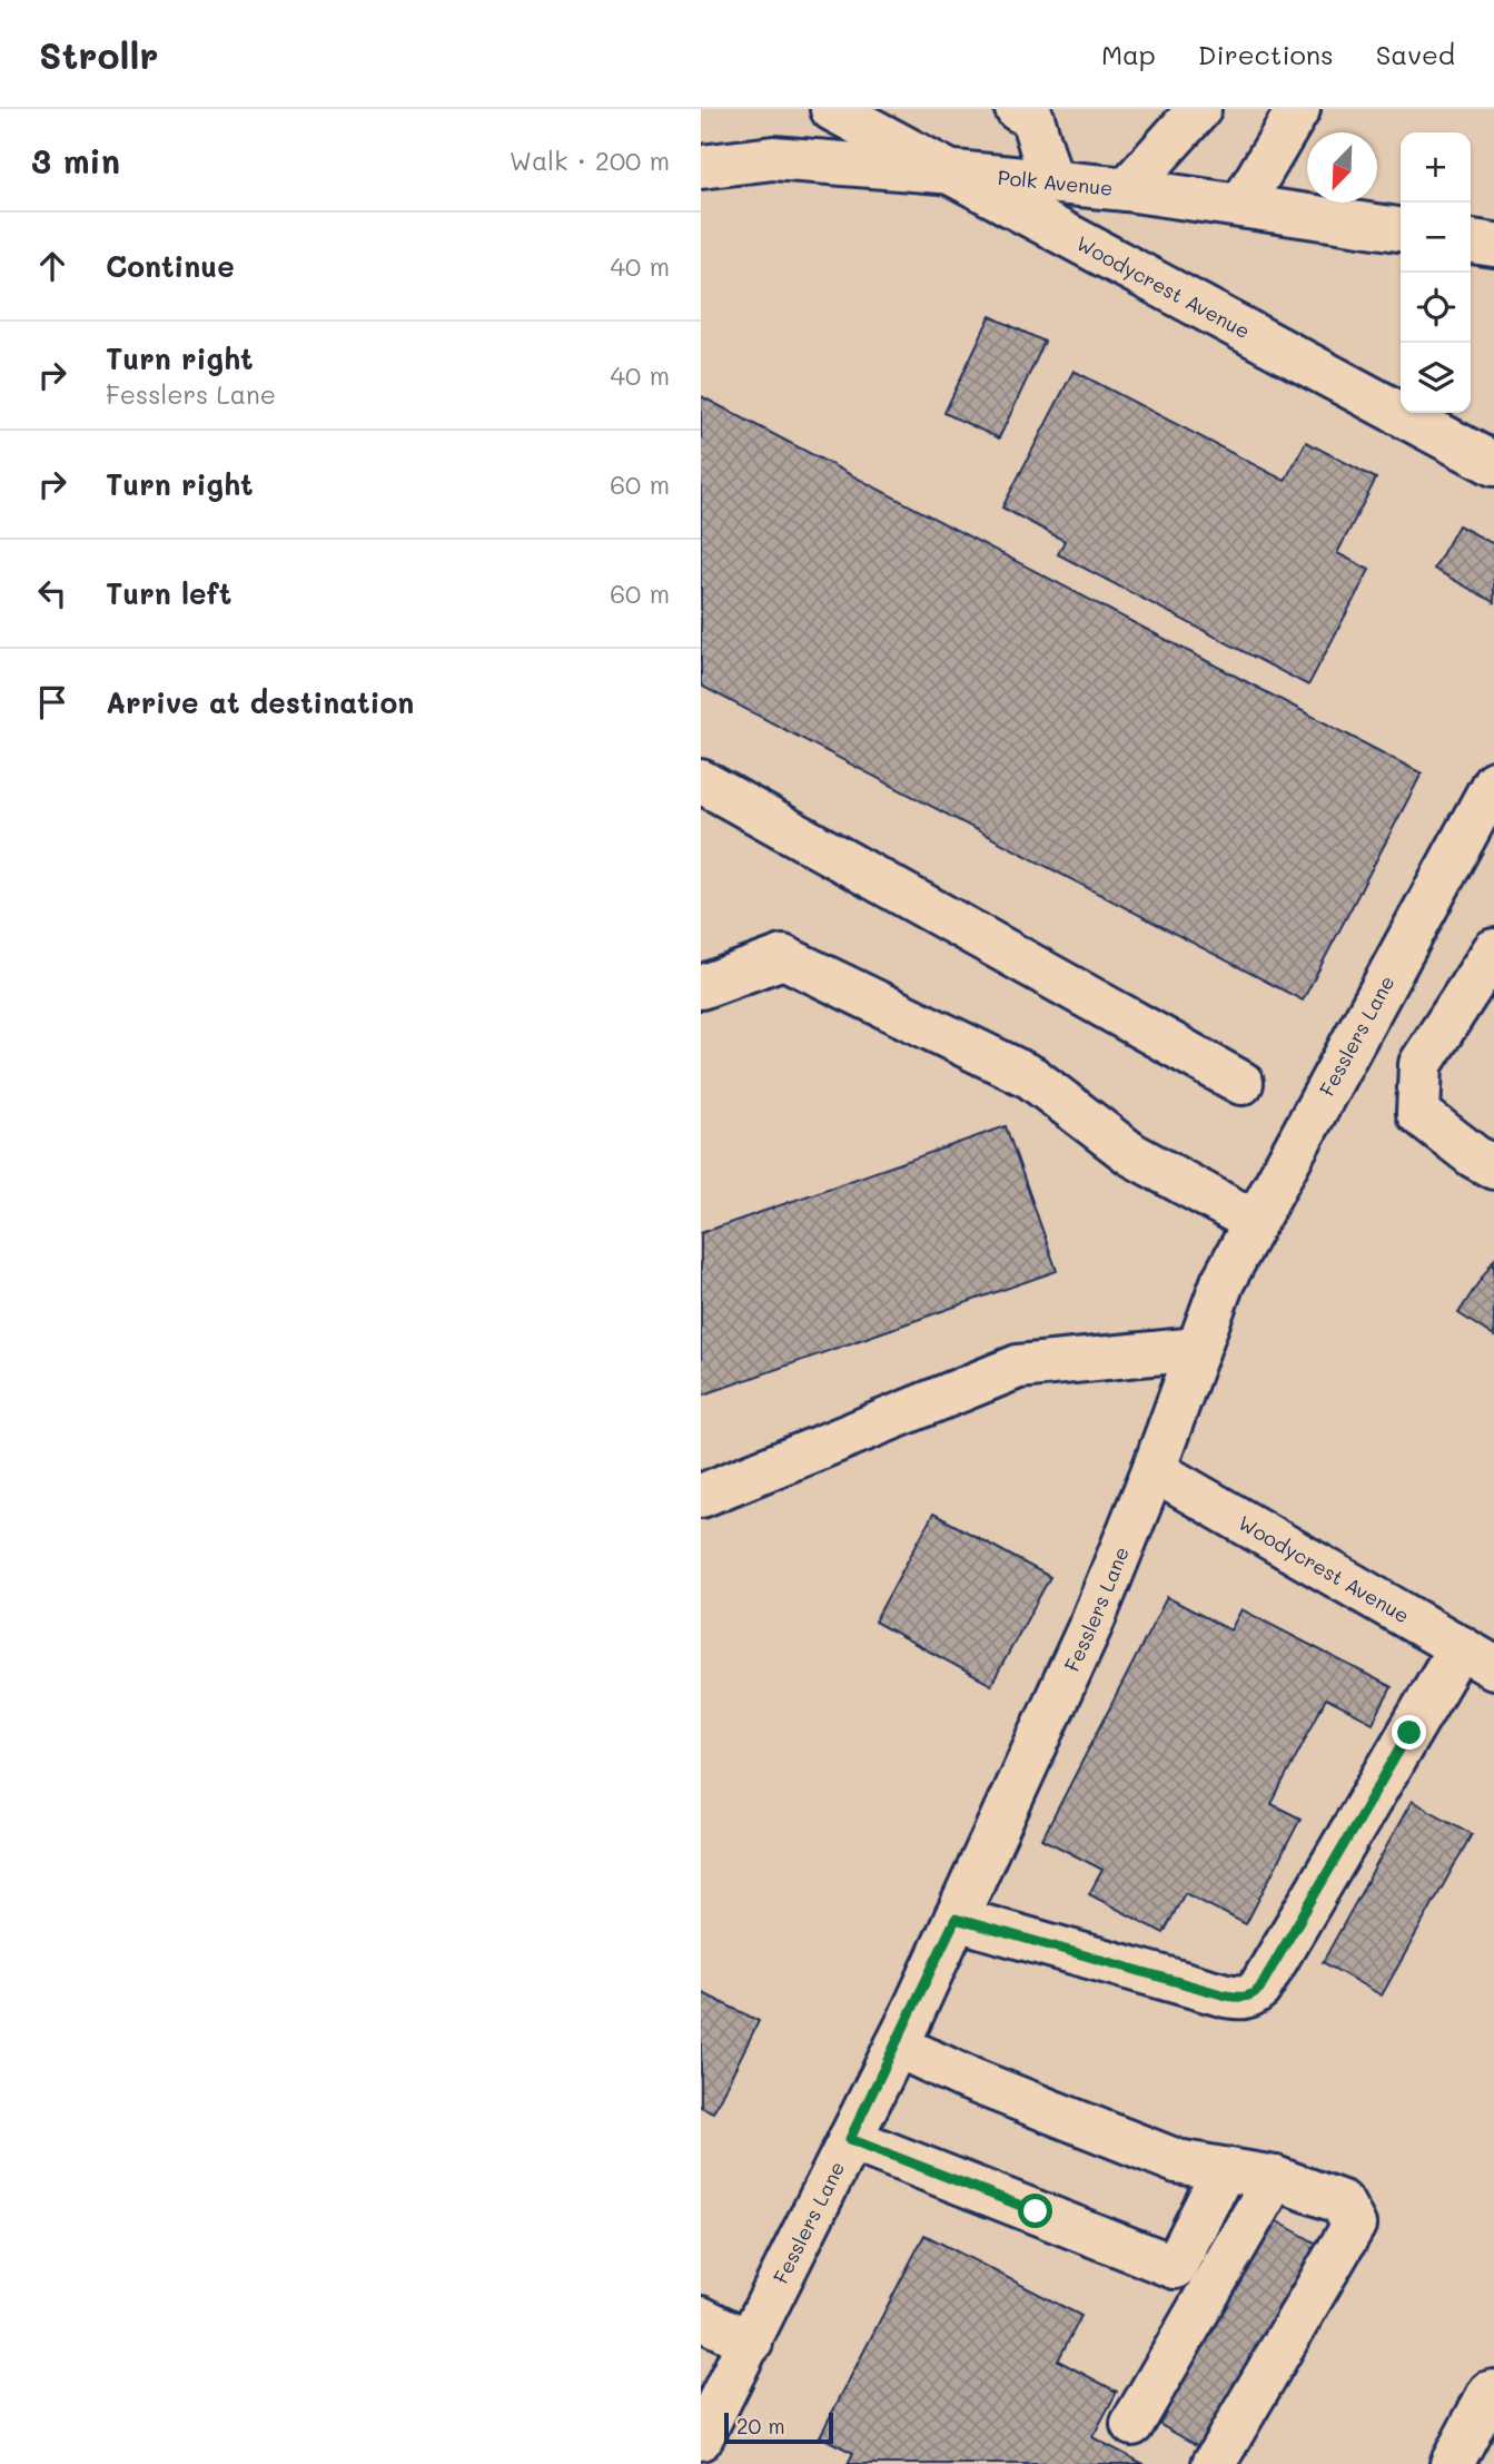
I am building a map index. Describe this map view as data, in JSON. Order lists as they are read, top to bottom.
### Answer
{
  "streets": {
    "street": ["Polk Avenue", "Woodycrest Avenue", "Fesslers Lane"]
  },
  "crossings": [
    ["Polk Avenue", "Woodycrest Avenue"],
    ["Woodycrest Avenue", "Fesslers Lane"]
  ],
  "scale_bar": "20 m",
  "north": "bottom left",
  "page": {
    "header": "Strollr",
    "nav": ["Map", "Directions", "Saved"],
    "heading": ["3 min", "Walk · 200 m"],
    "map_buttons": ["+", "−"],
    "list": [
      ["Continue", "40 m"],
      ["Turn right", "Fesslers Lane", "40 m"],
      ["Turn right", "60 m"],
      ["Turn left", "60 m"],
      "Arrive at destination"
    ],
    "scale": "20 m"
  }
}
